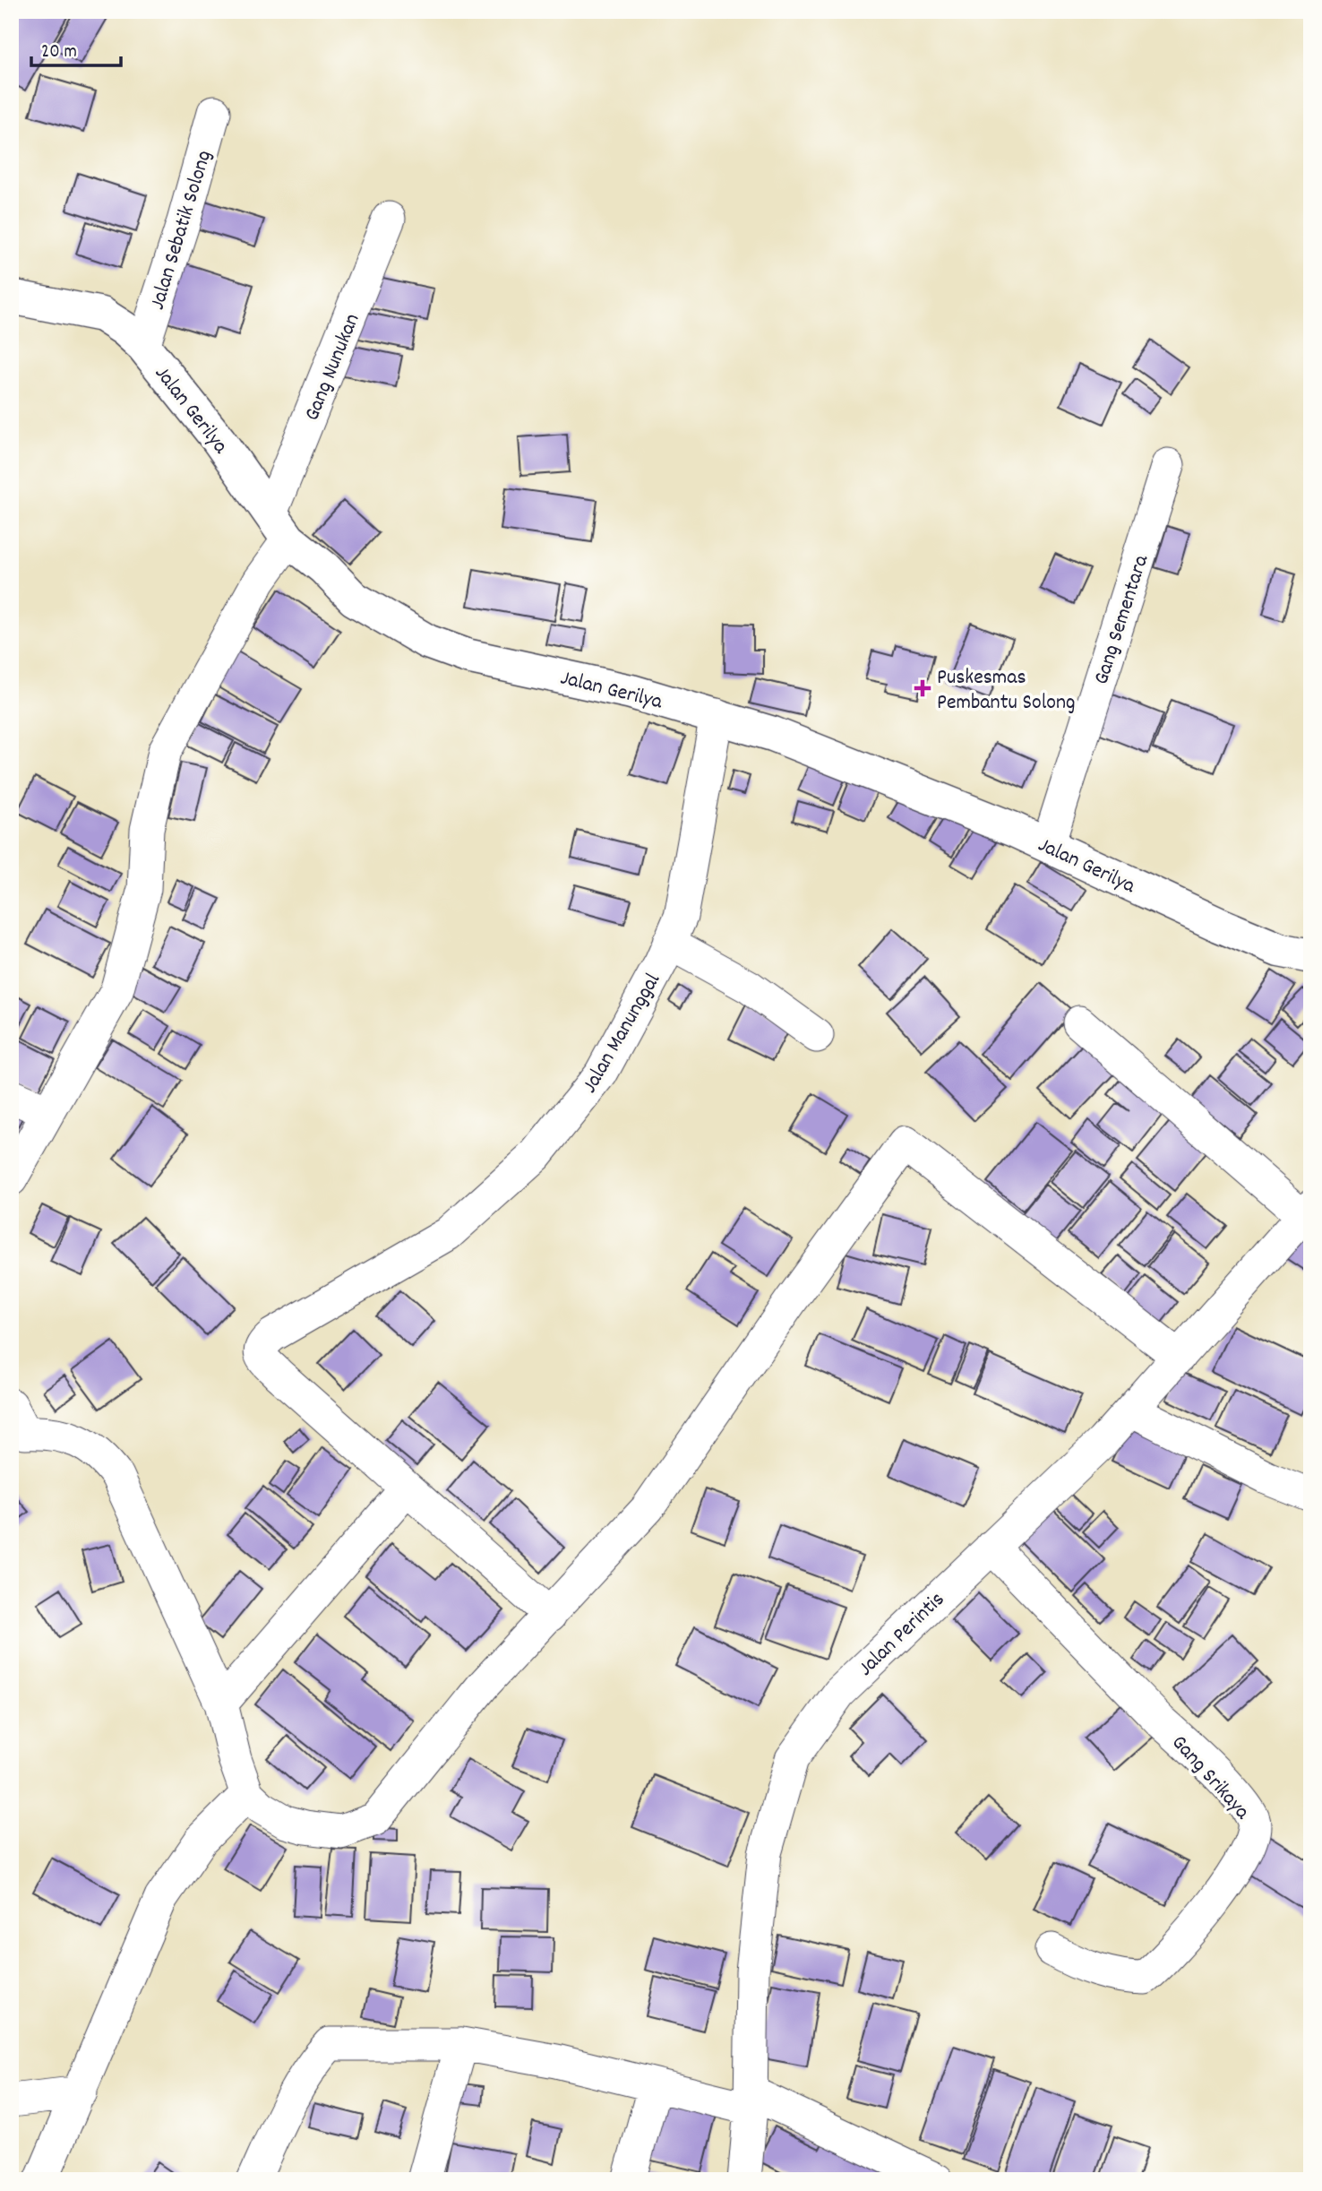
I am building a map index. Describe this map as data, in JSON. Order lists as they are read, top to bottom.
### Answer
{
  "streets": {
    "street": [
      "Jalan Sebatik Solong",
      "Gang Nunukan",
      "Jalan Gerilya",
      "Gang Sementara",
      "Jalan Manunggal",
      "Jalan Perintis",
      "Gang Srikaya"
    ]
  },
  "crossings": [
    ["Jalan Sebatik Solong", "Jalan Gerilya"],
    ["Gang Nunukan", "Jalan Gerilya"],
    ["Jalan Gerilya", "Gang Sementara"],
    ["Jalan Gerilya", "Jalan Manunggal"],
    ["Jalan Perintis", "Gang Srikaya"]
  ],
  "places": {
    "health": ["Puskesmas Pembantu Solong"]
  },
  "scale_bar": "20 m"
}
